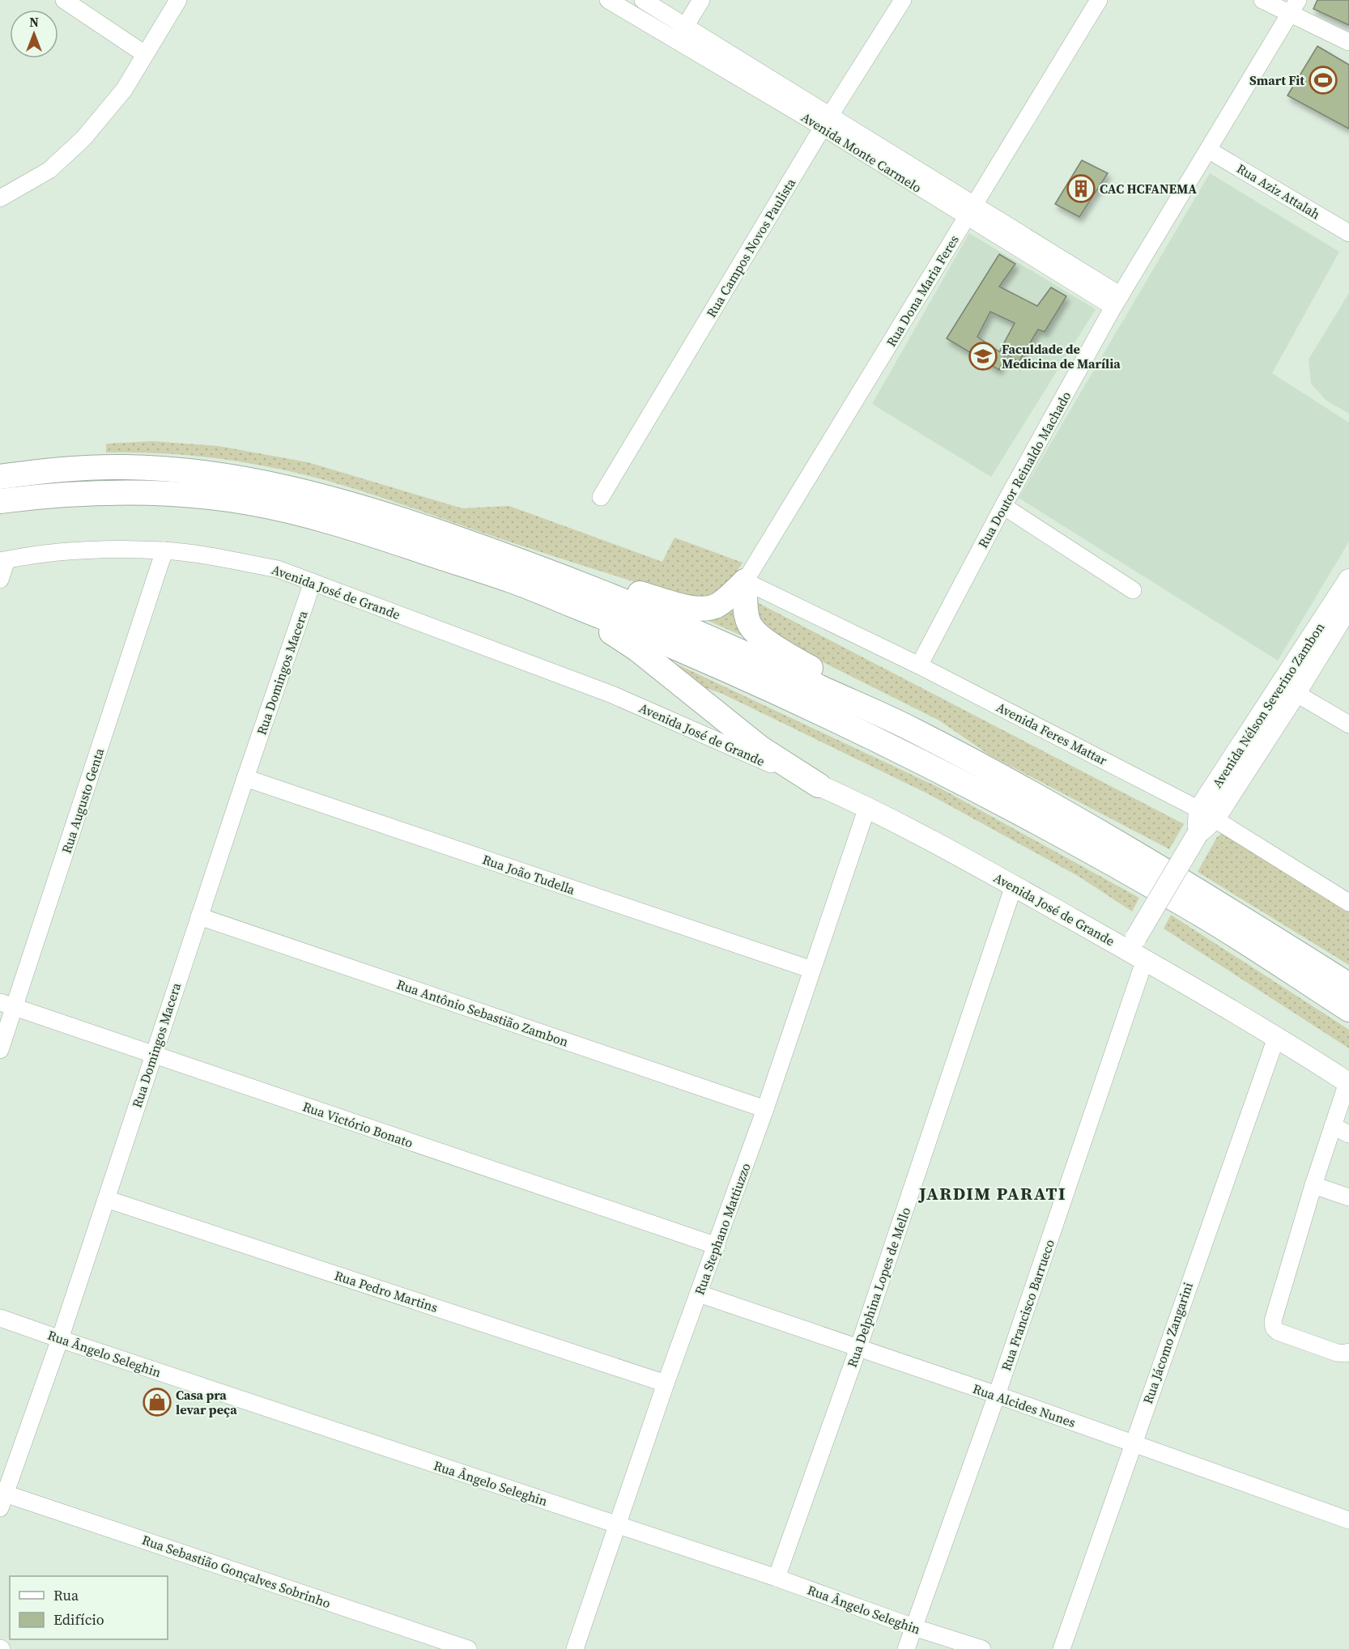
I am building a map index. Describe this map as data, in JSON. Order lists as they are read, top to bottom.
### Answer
{
  "streets": {
    "main road": ["Avenida José de Grande", "Avenida Nélson Severino Zambon"],
    "street": [
      "Avenida Monte Carmelo",
      "Rua Aziz Attalah",
      "Rua Campos Novos Paulista",
      "Rua Dona Maria Feres",
      "Rua Doutor Reinaldo Machado",
      "Rua Domingos Macera",
      "Avenida Feres Mattar",
      "Rua Augusto Genta",
      "Rua João Tudella",
      "Rua Antônio Sebastião Zambon",
      "Rua Victório Bonato",
      "Rua Stephano Mattiuzzo",
      "Rua Delphina Lopes de Mello",
      "Rua Pedro Martins",
      "Rua Francisco Barrueco",
      "Rua Jácomo Zangarini",
      "Rua Ângelo Seleghin",
      "Rua Alcides Nunes",
      "Rua Sebastião Gonçalves Sobrinho"
    ]
  },
  "crossings": [
    ["Avenida Monte Carmelo", "Rua Campos Novos Paulista"],
    ["Avenida Monte Carmelo", "Rua Dona Maria Feres"],
    ["Avenida Monte Carmelo", "Rua Doutor Reinaldo Machado"],
    ["Rua Aziz Attalah", "Rua Doutor Reinaldo Machado"],
    ["Rua Dona Maria Feres", "Avenida Feres Mattar"],
    ["Rua Doutor Reinaldo Machado", "Avenida Feres Mattar"],
    ["Avenida José de Grande", "Rua Domingos Macera"],
    ["Avenida José de Grande", "Avenida Nélson Severino Zambon"],
    ["Avenida José de Grande", "Rua Augusto Genta"],
    ["Avenida José de Grande", "Rua Stephano Mattiuzzo"],
    ["Avenida José de Grande", "Rua Delphina Lopes de Mello"],
    ["Avenida José de Grande", "Rua Francisco Barrueco"],
    ["Avenida José de Grande", "Rua Jácomo Zangarini"],
    ["Rua Domingos Macera", "Rua João Tudella"],
    ["Rua Domingos Macera", "Rua Antônio Sebastião Zambon"],
    ["Rua Domingos Macera", "Rua Victório Bonato"],
    ["Rua Domingos Macera", "Rua Pedro Martins"],
    ["Rua Domingos Macera", "Rua Ângelo Seleghin"],
    ["Rua Domingos Macera", "Rua Sebastião Gonçalves Sobrinho"],
    ["Avenida Nélson Severino Zambon", "Avenida Feres Mattar"],
    ["Avenida Nélson Severino Zambon", "Rua Francisco Barrueco"],
    ["Rua Augusto Genta", "Rua Victório Bonato"],
    ["Rua João Tudella", "Rua Stephano Mattiuzzo"],
    ["Rua Antônio Sebastião Zambon", "Rua Stephano Mattiuzzo"],
    ["Rua Victório Bonato", "Rua Stephano Mattiuzzo"],
    ["Rua Stephano Mattiuzzo", "Rua Pedro Martins"],
    ["Rua Stephano Mattiuzzo", "Rua Ângelo Seleghin"],
    ["Rua Stephano Mattiuzzo", "Rua Alcides Nunes"],
    ["Rua Delphina Lopes de Mello", "Rua Ângelo Seleghin"],
    ["Rua Delphina Lopes de Mello", "Rua Alcides Nunes"],
    ["Rua Francisco Barrueco", "Rua Ângelo Seleghin"],
    ["Rua Francisco Barrueco", "Rua Alcides Nunes"],
    ["Rua Jácomo Zangarini", "Rua Alcides Nunes"]
  ],
  "districts": ["JARDIM PARATI"],
  "places": {
    "sports": ["Smart Fit"],
    "building": ["CAC HCFANEMA"],
    "school or university": ["Faculdade de Medicina de Marília"],
    "shop": ["Casa pra levar peça"]
  },
  "legend": ["Rua", "Edifício"],
  "north": "top"
}
